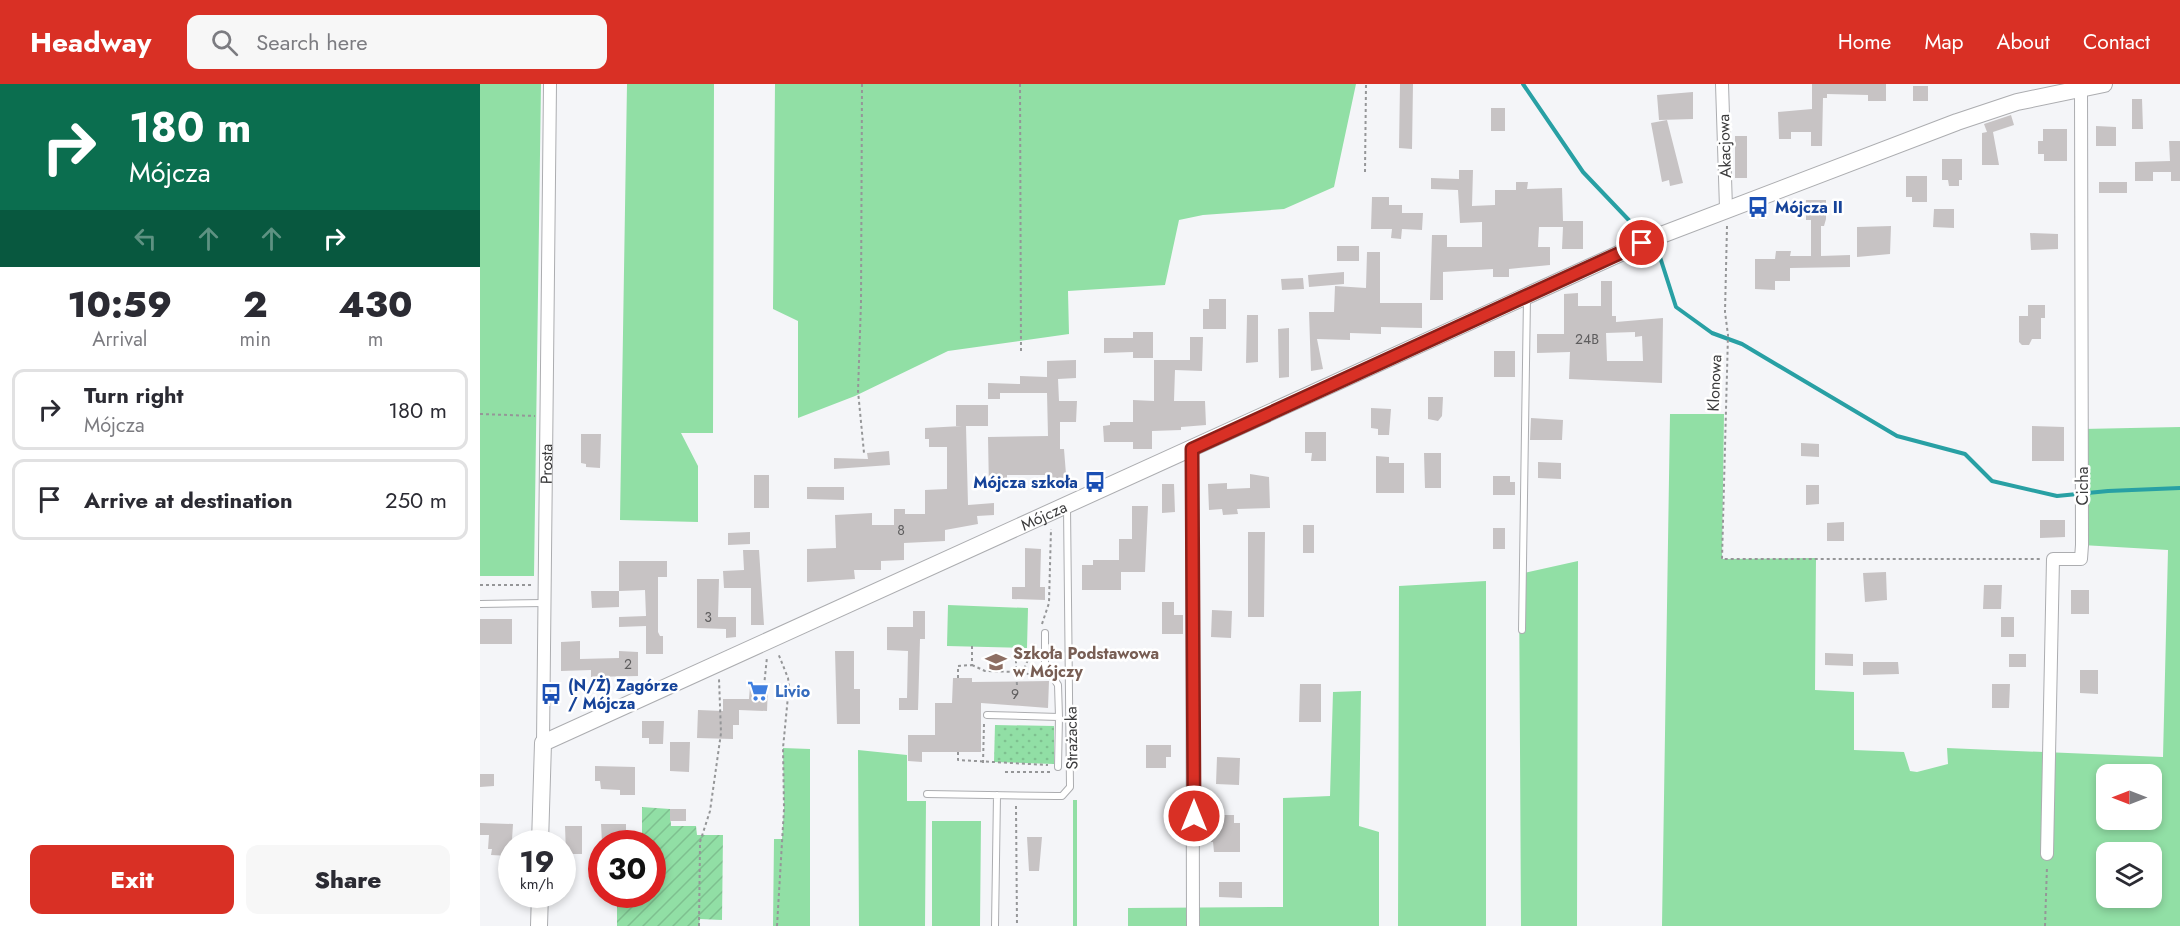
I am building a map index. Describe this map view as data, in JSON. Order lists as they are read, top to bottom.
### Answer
{
  "streets": {
    "street": [
      "Akacjowa",
      "Prosta",
      "Cicha",
      "Mójcza"
    ],
    "lane": ["Strażacka"],
    "path": ["Klonowa"]
  },
  "crossings": [
    ["Akacjowa", "Klonowa"],
    ["Akacjowa", "Mójcza"],
    ["Klonowa", "Cicha"],
    ["Klonowa", "Mójcza"],
    ["Prosta", "Mójcza"],
    ["Cicha", "Mójcza"],
    ["Mójcza", "Strażacka"]
  ],
  "places": {
    "bus stop": ["Mójcza II", "Mójcza szkoła", "(N/Ż) Zagórze / Mójcza"],
    "school or university": ["Szkoła Podstawowa w Mójczy"],
    "supermarket": ["Livio"]
  },
  "house_numbers": [
    "24B",
    "8",
    "3",
    "2",
    "9"
  ],
  "north": "left",
  "page": {
    "header": "Headway",
    "search": "Search here",
    "nav": [
      "Home",
      "Map",
      "About",
      "Contact"
    ],
    "turn": ["180 m", "Mójcza"],
    "eta": [
      "10:59",
      "Arrival",
      "2",
      "min",
      "430",
      "m"
    ],
    "list": [
      {
        "name": "Turn right",
        "note": "Mójcza",
        "value": "180 m"
      },
      {
        "name": "Arrive at destination",
        "value": "250 m"
      }
    ],
    "speed": "19 km/h",
    "limit": "30",
    "buttons": ["Exit", "Share"]
  }
}
